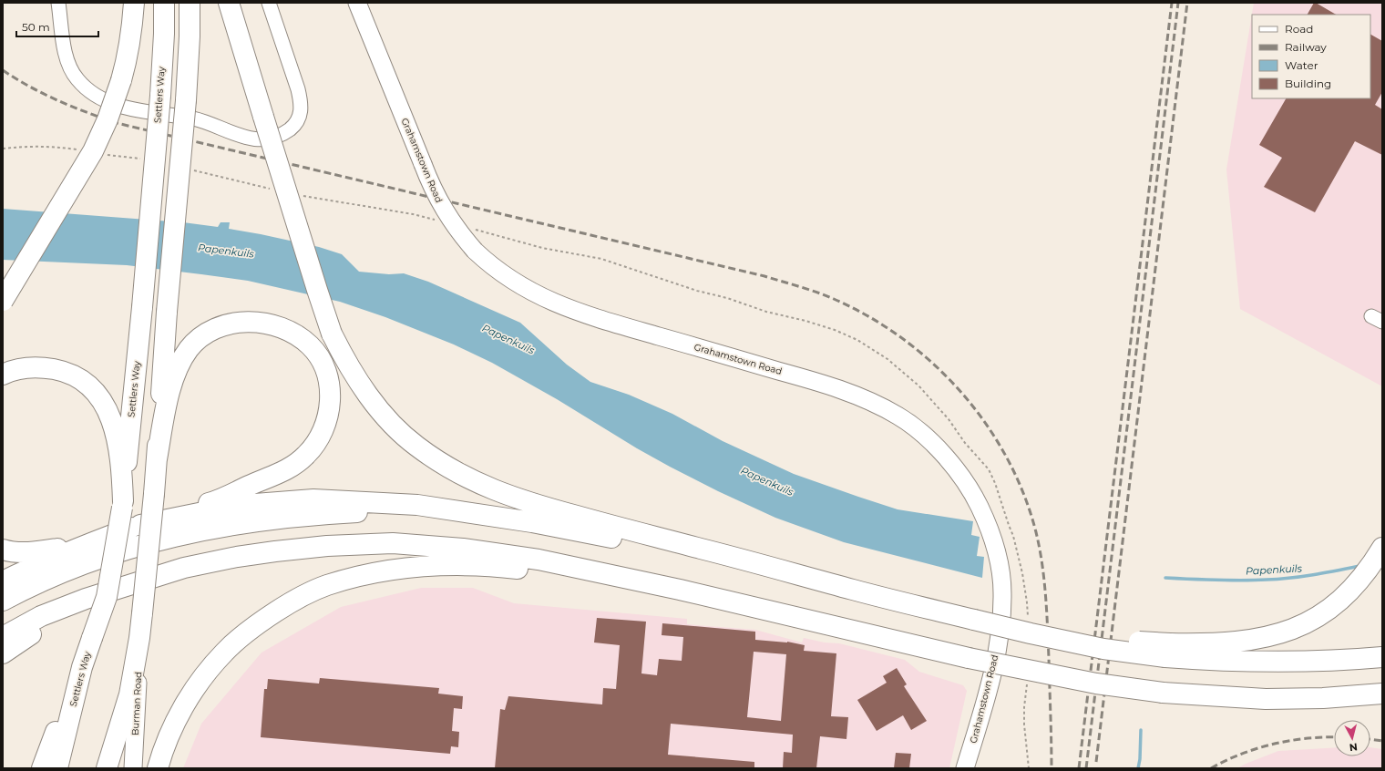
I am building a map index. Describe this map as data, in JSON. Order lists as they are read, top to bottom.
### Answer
{
  "streets": {
    "highway": ["Settlers Way"],
    "main road": ["Grahamstown Road", "Burman Road"]
  },
  "water": ["Papenkuils"],
  "legend": [
    "Road",
    "Railway",
    "Water",
    "Building"
  ],
  "scale_bar": "50 m",
  "north": "bottom"
}
